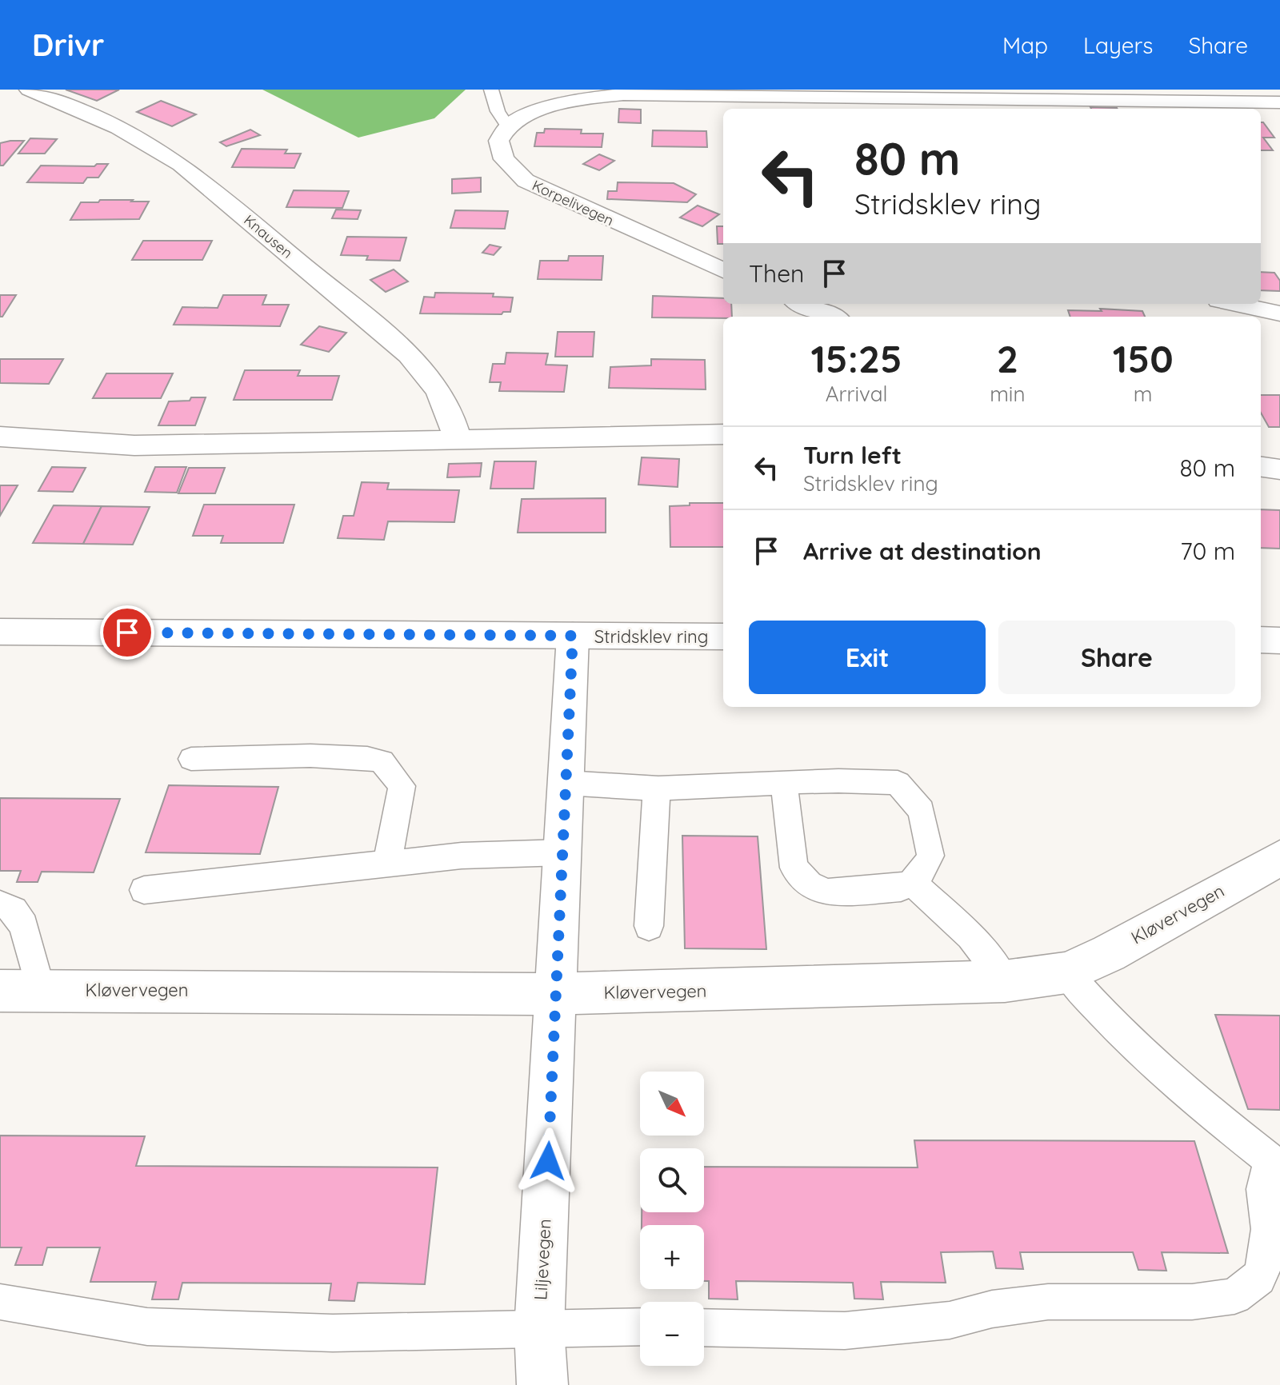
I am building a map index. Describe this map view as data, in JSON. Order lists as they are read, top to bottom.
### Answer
{
  "streets": {
    "street": [
      "Korpelivegen",
      "Knausen",
      "Stridsklev ring",
      "Kløvervegen",
      "Liljevegen"
    ]
  },
  "crossings": [
    ["Stridsklev ring", "Liljevegen"],
    ["Kløvervegen", "Liljevegen"]
  ],
  "north": "bottom right",
  "page": {
    "header": "Drivr",
    "nav": ["Map", "Layers", "Share"],
    "turn": ["80 m", "Stridsklev ring"],
    "then": "Then",
    "eta": [
      "15:25",
      "Arrival",
      "2",
      "min",
      "150",
      "m"
    ],
    "list": [
      {
        "name": "Turn left",
        "note": "Stridsklev ring",
        "value": "80 m"
      },
      {
        "name": "Arrive at destination",
        "value": "70 m"
      }
    ],
    "buttons": ["Exit", "Share"],
    "map_buttons": ["+", "−"]
  }
}
